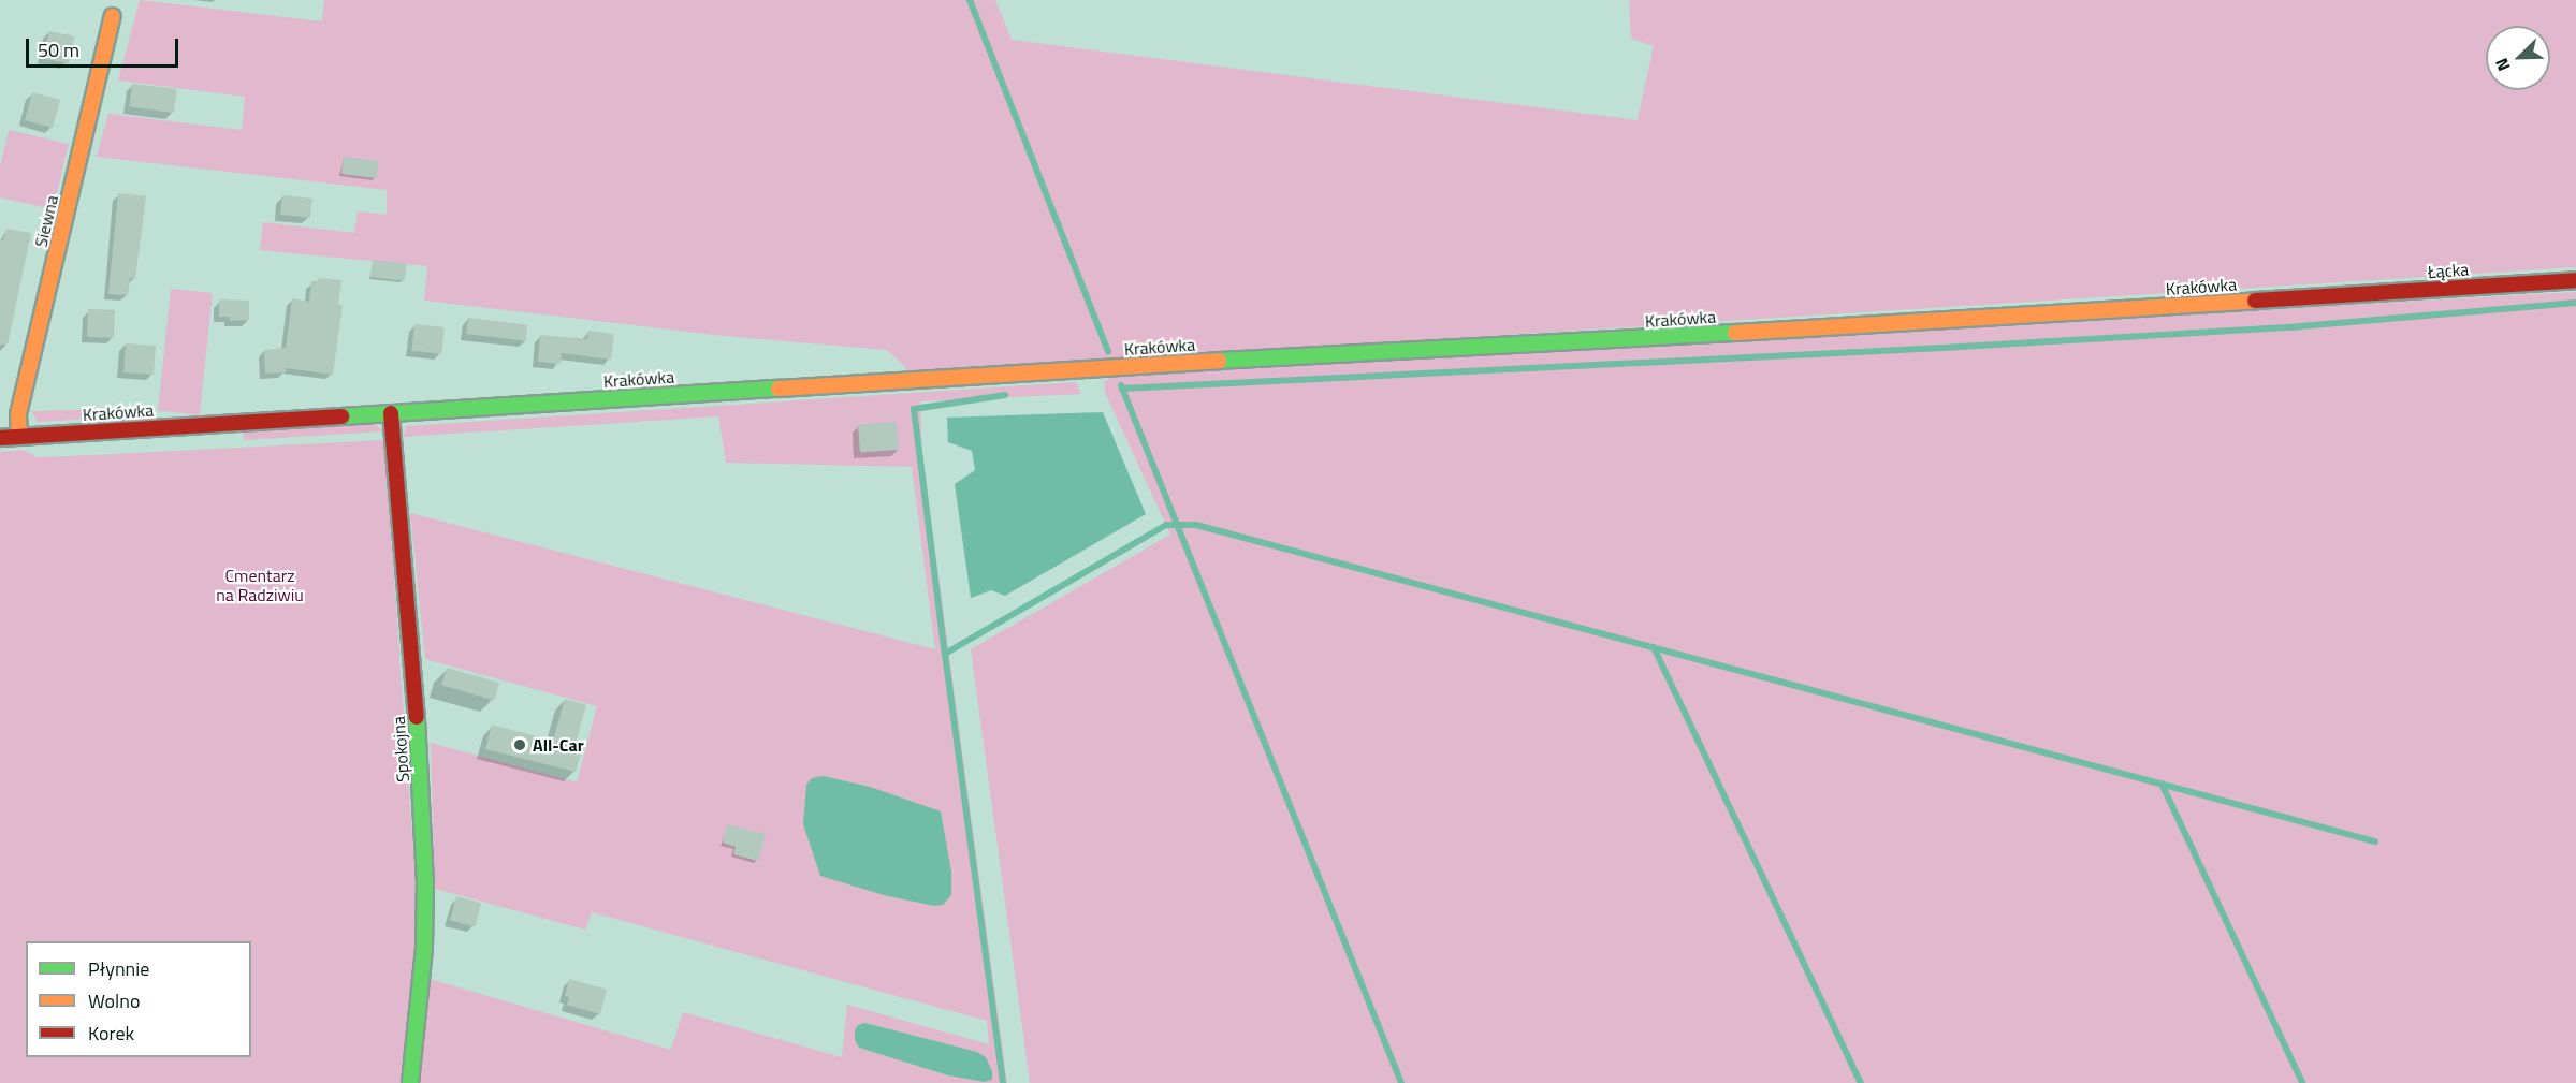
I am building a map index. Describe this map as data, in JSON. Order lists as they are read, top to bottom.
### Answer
{
  "streets": {
    "street": [
      "Siewna",
      "Łącka",
      "Krakówka",
      "Spokojna"
    ]
  },
  "crossings": [
    ["Siewna", "Krakówka"],
    ["Łącka", "Krakówka"],
    ["Krakówka", "Spokojna"]
  ],
  "parks": ["Cmentarz na Radziwiu"],
  "places": ["All-Car"],
  "legend": ["Płynnie", "Wolno", "Korek"],
  "scale_bar": "50 m",
  "north": "bottom left"
}
